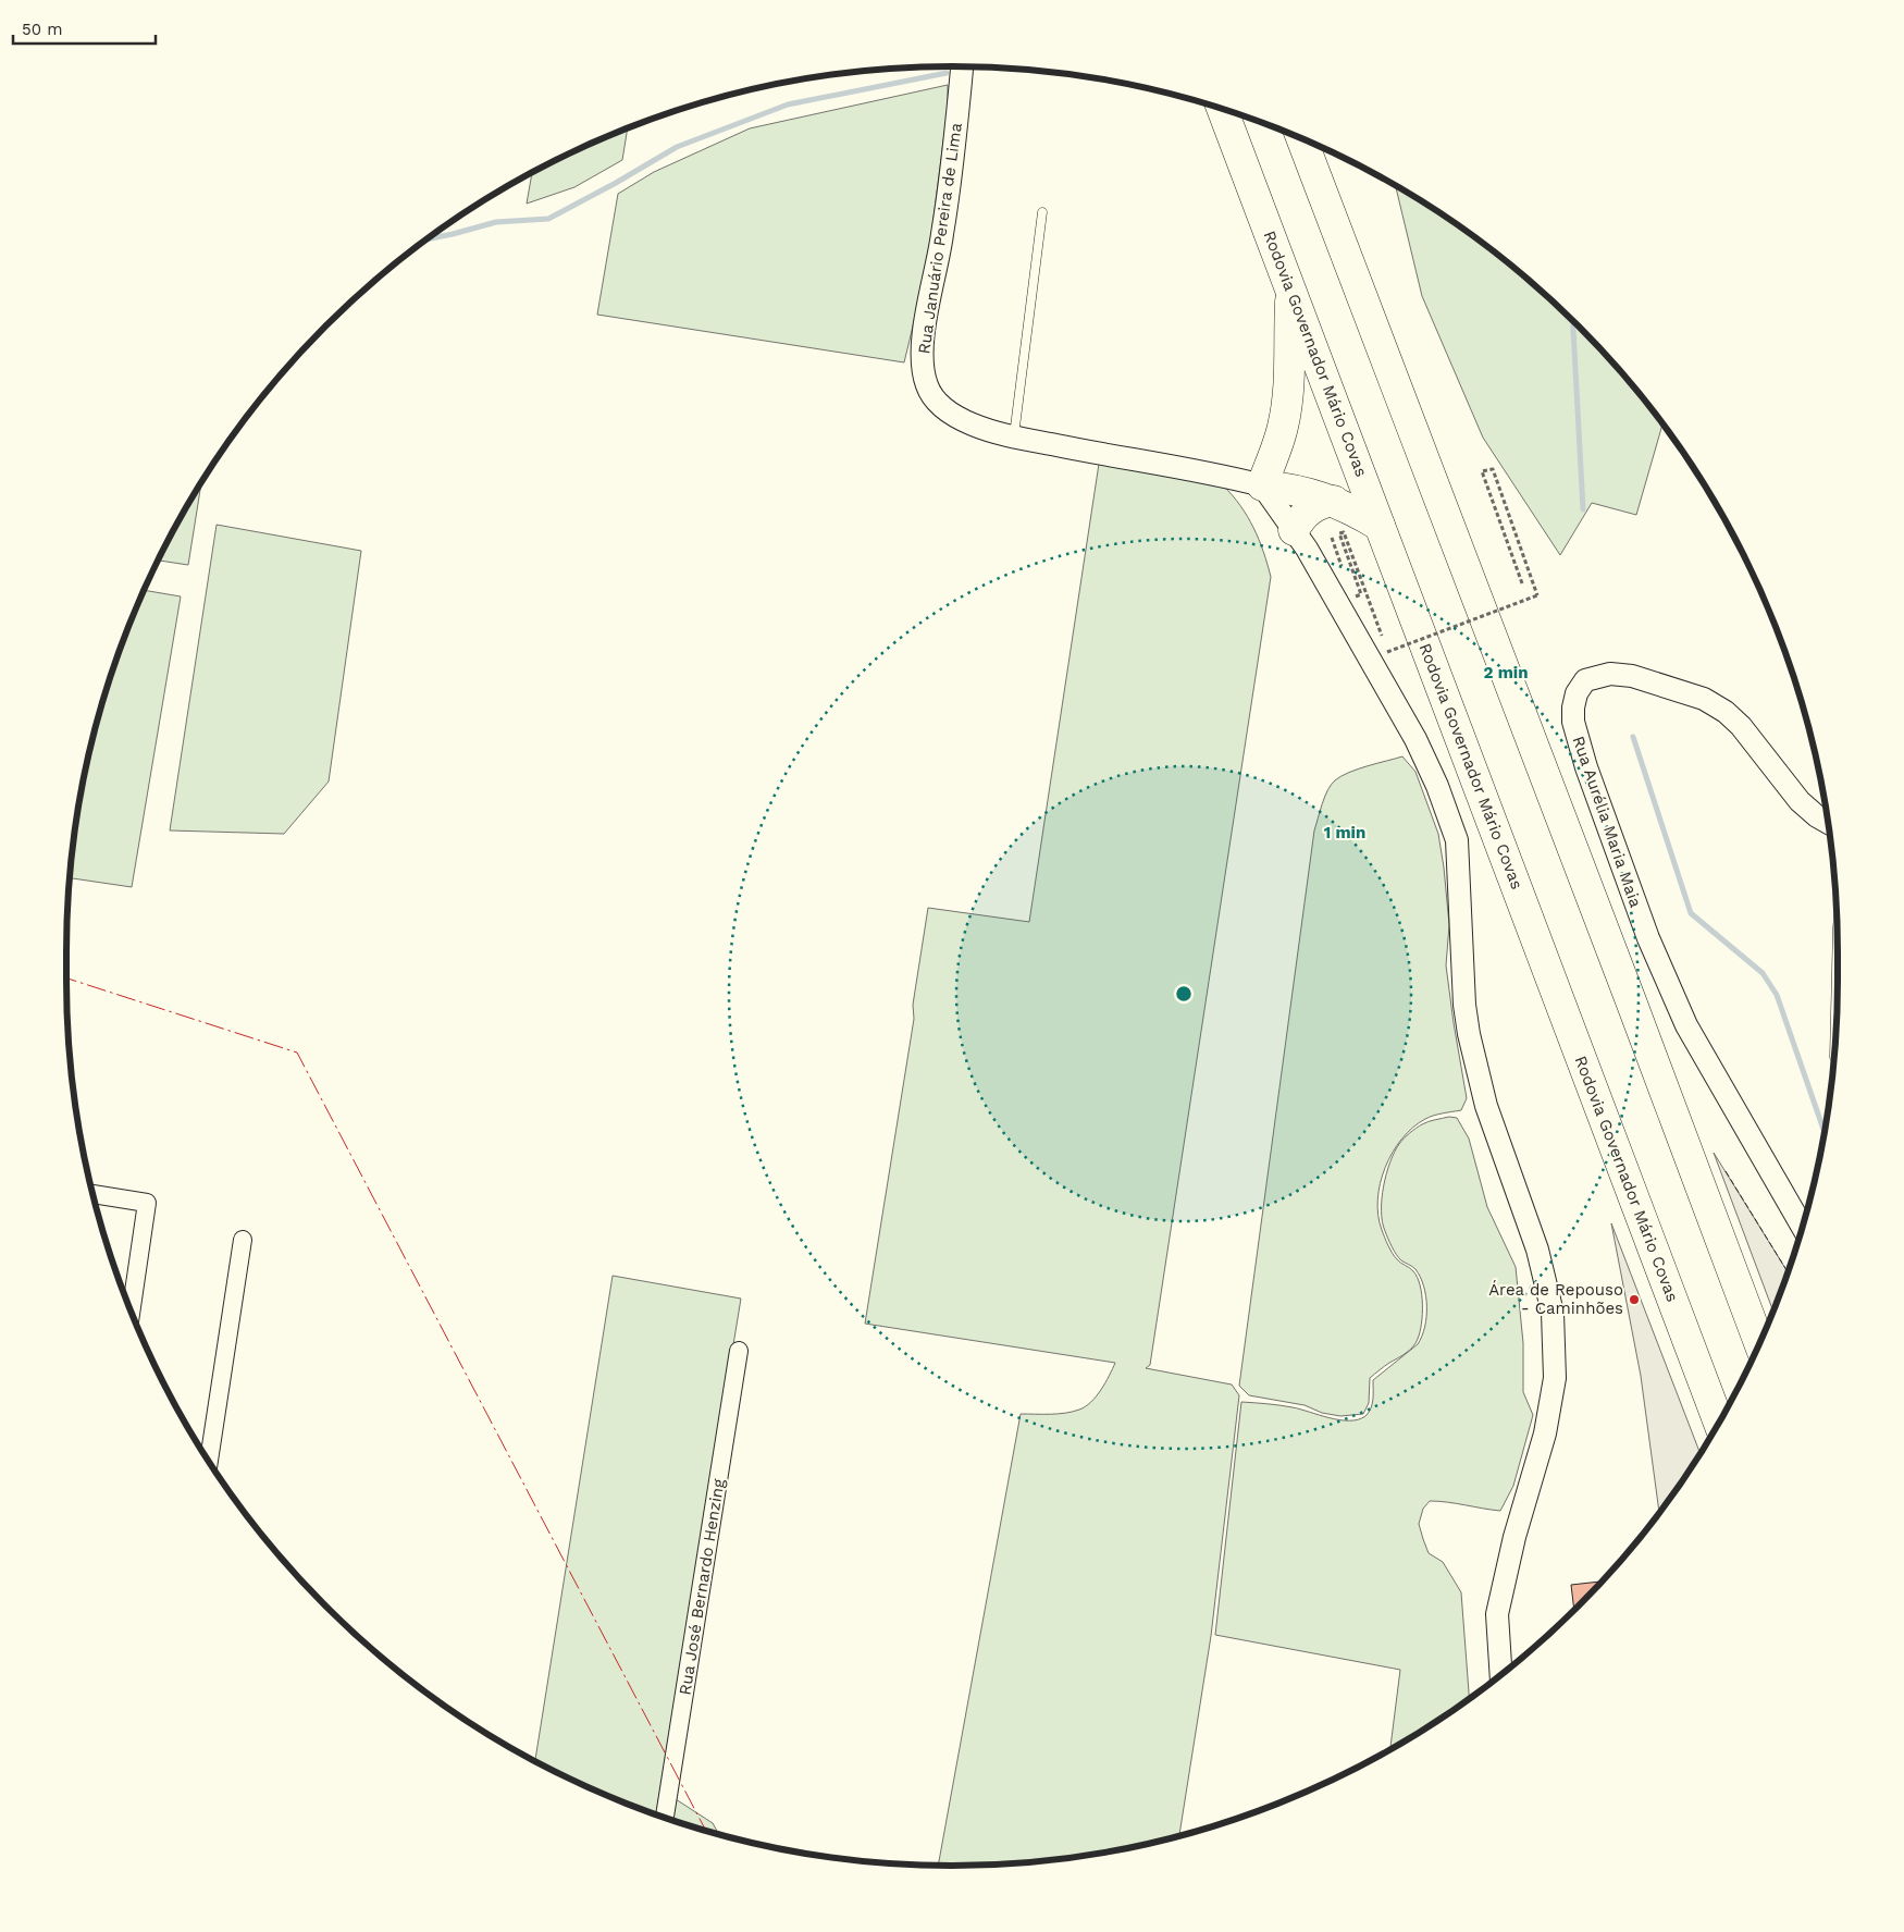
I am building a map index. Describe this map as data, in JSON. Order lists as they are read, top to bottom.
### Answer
{
  "streets": {
    "highway": ["Rodovia Governador Mário Covas"],
    "street": ["Rua Januário Pereira de Lima", "Rua Aurélia Maria Maia", "Rua José Bernardo Henzing"]
  },
  "places": ["Área de Repouso - Caminhões"],
  "scale_bar": "50 m",
  "rings": ["2 min", "1 min"]
}
